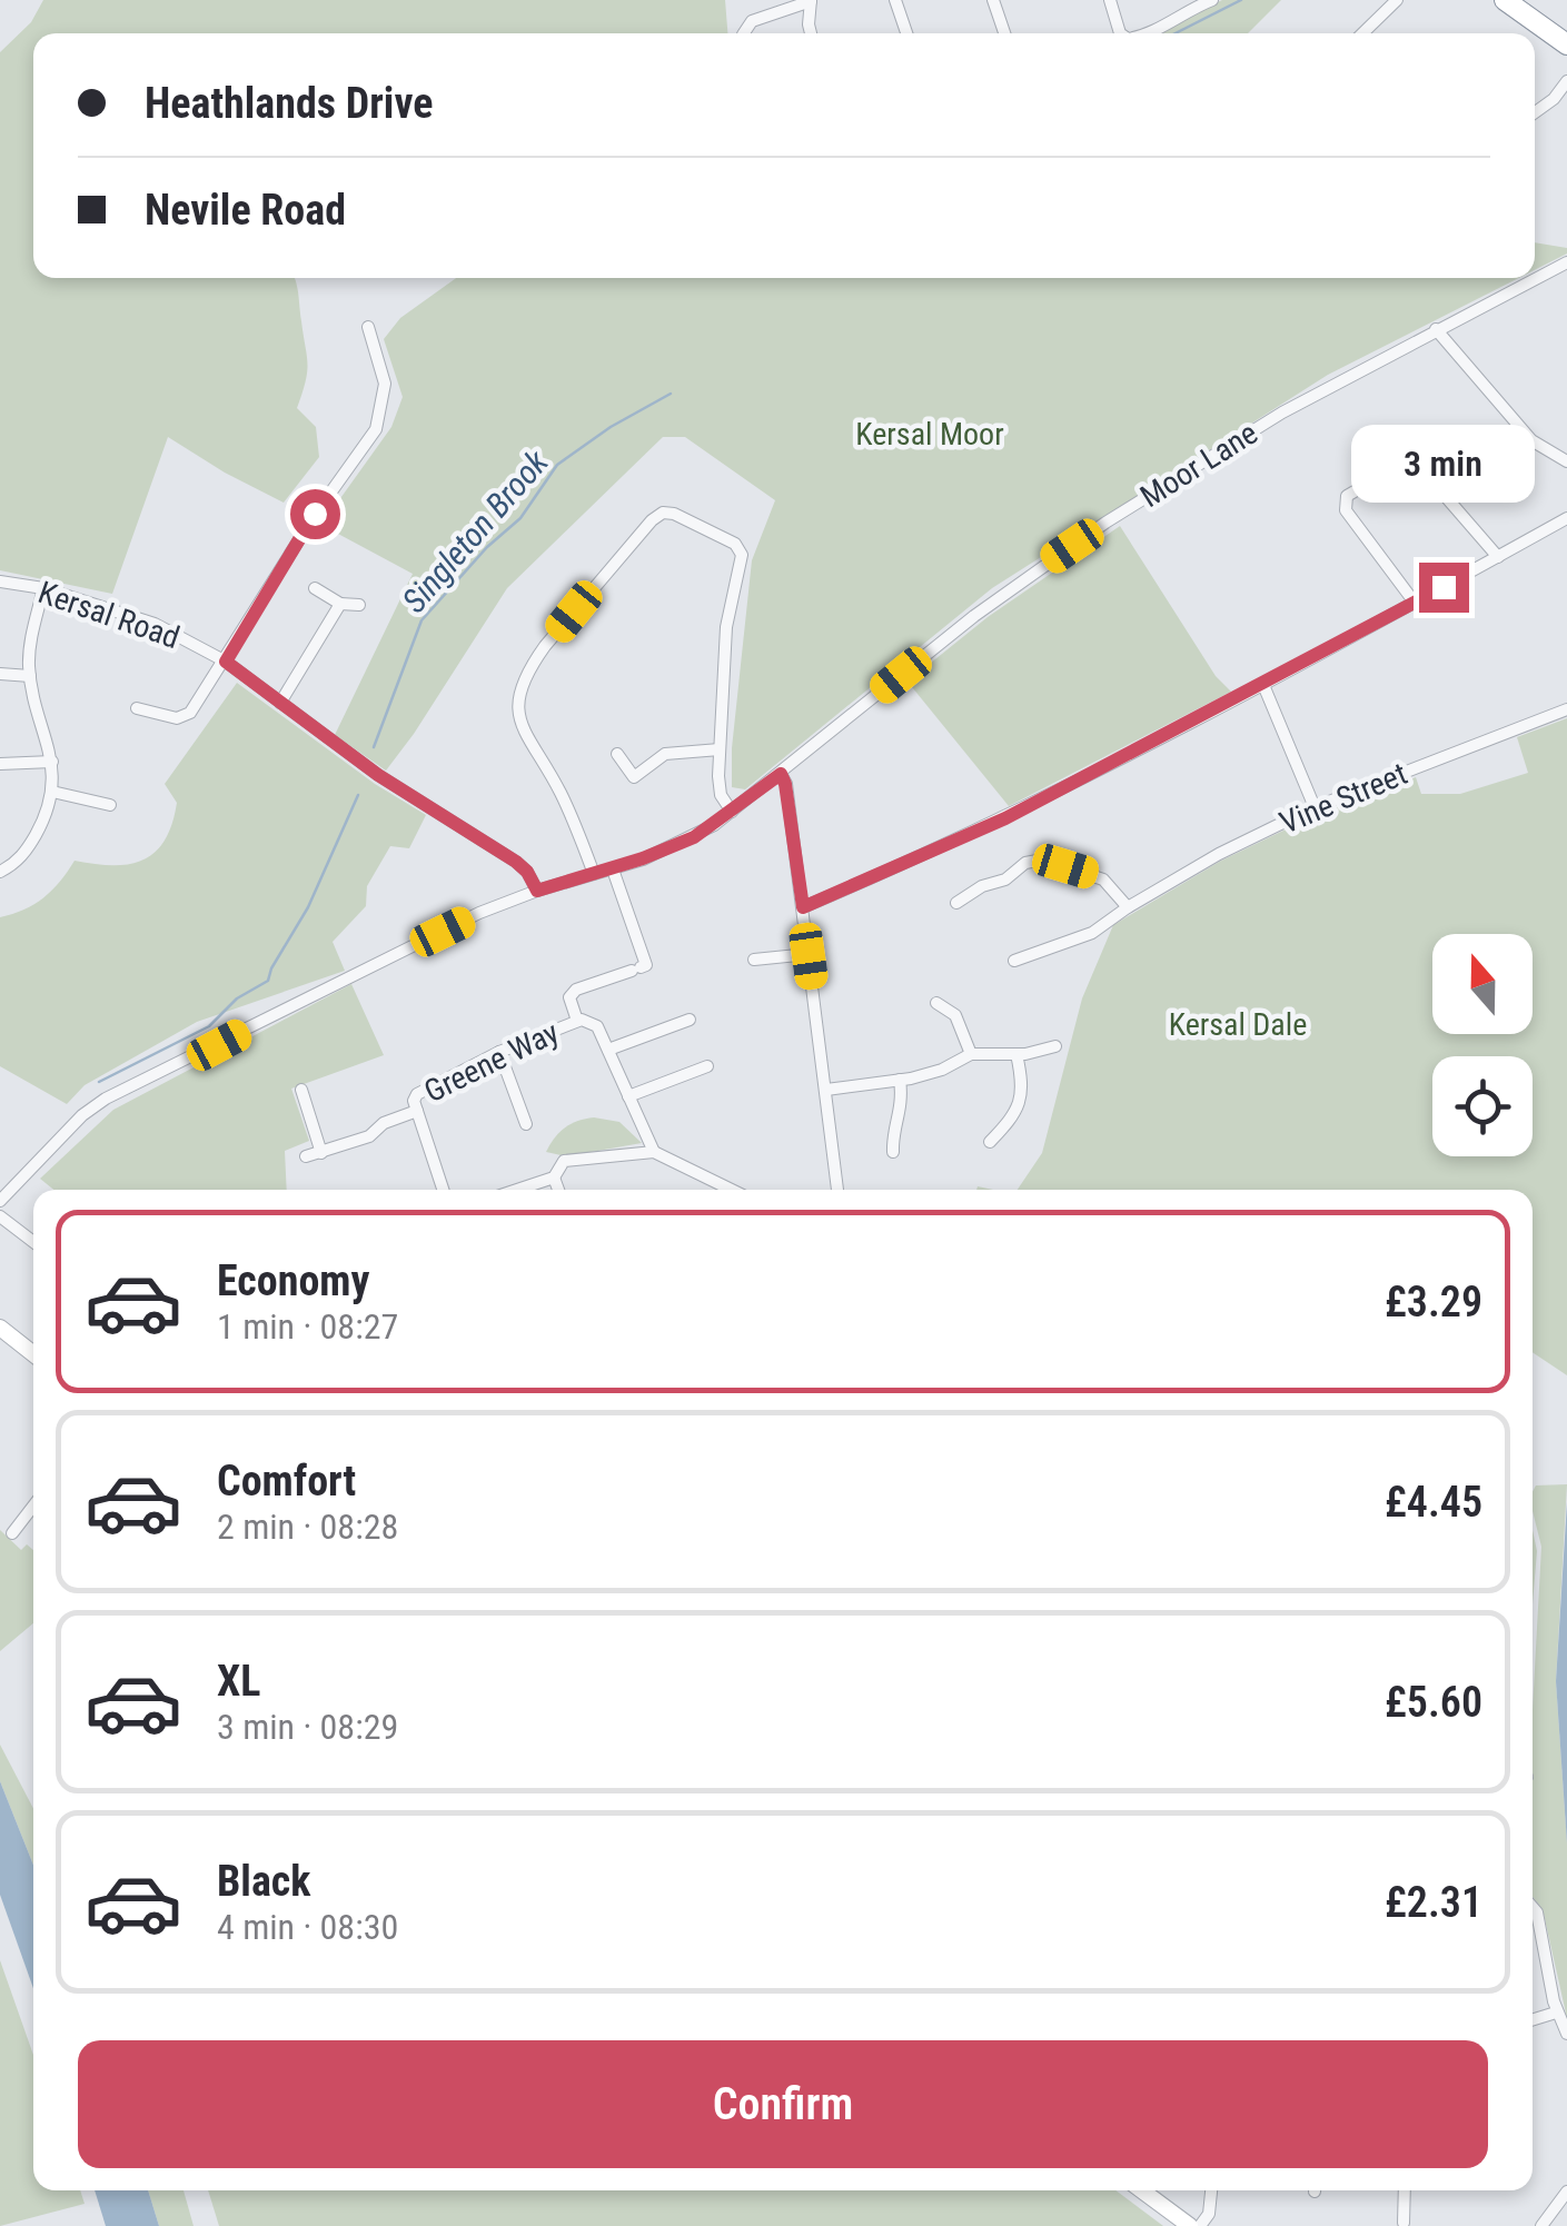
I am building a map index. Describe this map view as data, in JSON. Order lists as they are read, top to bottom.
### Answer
{
  "streets": {
    "street": [
      "Moor Lane",
      "Kersal Road",
      "Vine Street",
      "Greene Way"
    ]
  },
  "crossings": [
    ["Moor Lane", "Kersal Road"]
  ],
  "water": ["Singleton Brook"],
  "parks": ["Kersal Moor", "Kersal Dale"],
  "north": "top",
  "page": {
    "banner": ["Heathlands Drive", "Nevile Road"],
    "bubble": "3 min",
    "list": [
      {
        "name": "Economy",
        "note": "1 min · 08:27",
        "value": "£3.29"
      },
      {
        "name": "Comfort",
        "note": "2 min · 08:28",
        "value": "£4.45"
      },
      {
        "name": "XL",
        "note": "3 min · 08:29",
        "value": "£5.60"
      },
      {
        "name": "Black",
        "note": "4 min · 08:30",
        "value": "£2.31"
      }
    ],
    "buttons": "Confirm"
  }
}
